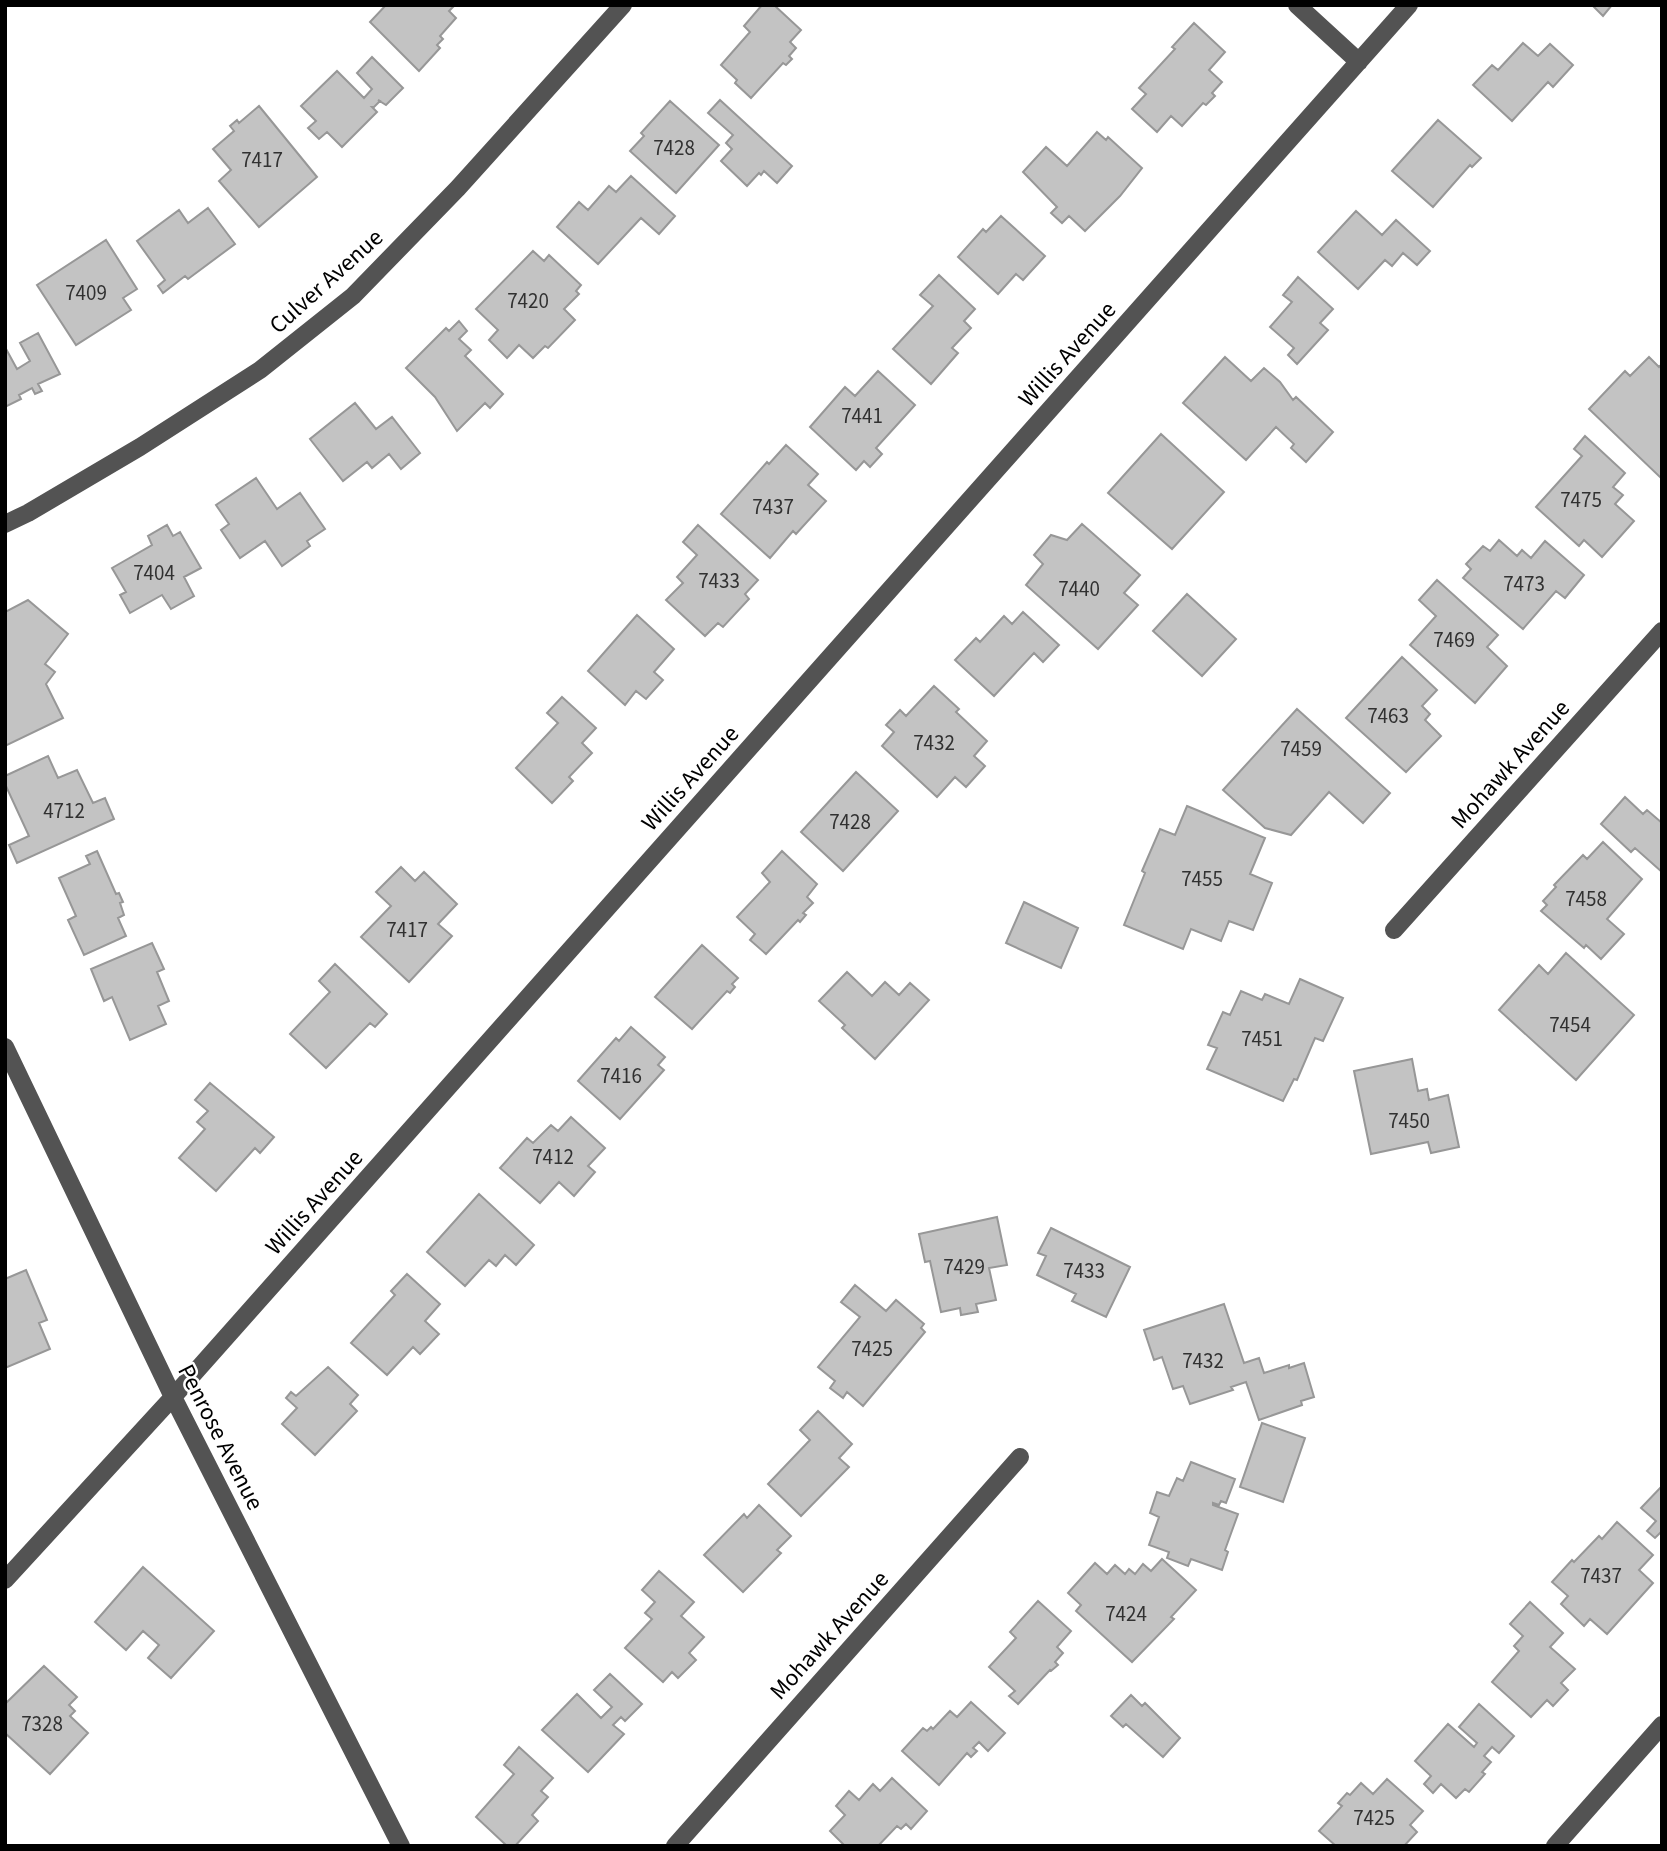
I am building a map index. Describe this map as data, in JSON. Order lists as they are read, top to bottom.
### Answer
{
  "streets": {
    "street": [
      "Culver Avenue",
      "Willis Avenue",
      "Mohawk Avenue",
      "Penrose Avenue"
    ]
  },
  "crossings": [
    ["Willis Avenue", "Penrose Avenue"]
  ],
  "house_numbers": [
    "7428",
    "7417",
    "7409",
    "7420",
    "7441",
    "7475",
    "7437",
    "7404",
    "7433",
    "7473",
    "7440",
    "7469",
    "7463",
    "7432",
    "7459",
    "4712",
    "7428",
    "7455",
    "7458",
    "7417",
    "7454",
    "7451",
    "7416",
    "7450",
    "7412",
    "7429",
    "7433",
    "7425",
    "7432",
    "7437",
    "7424",
    "7328",
    "7425"
  ]
}
